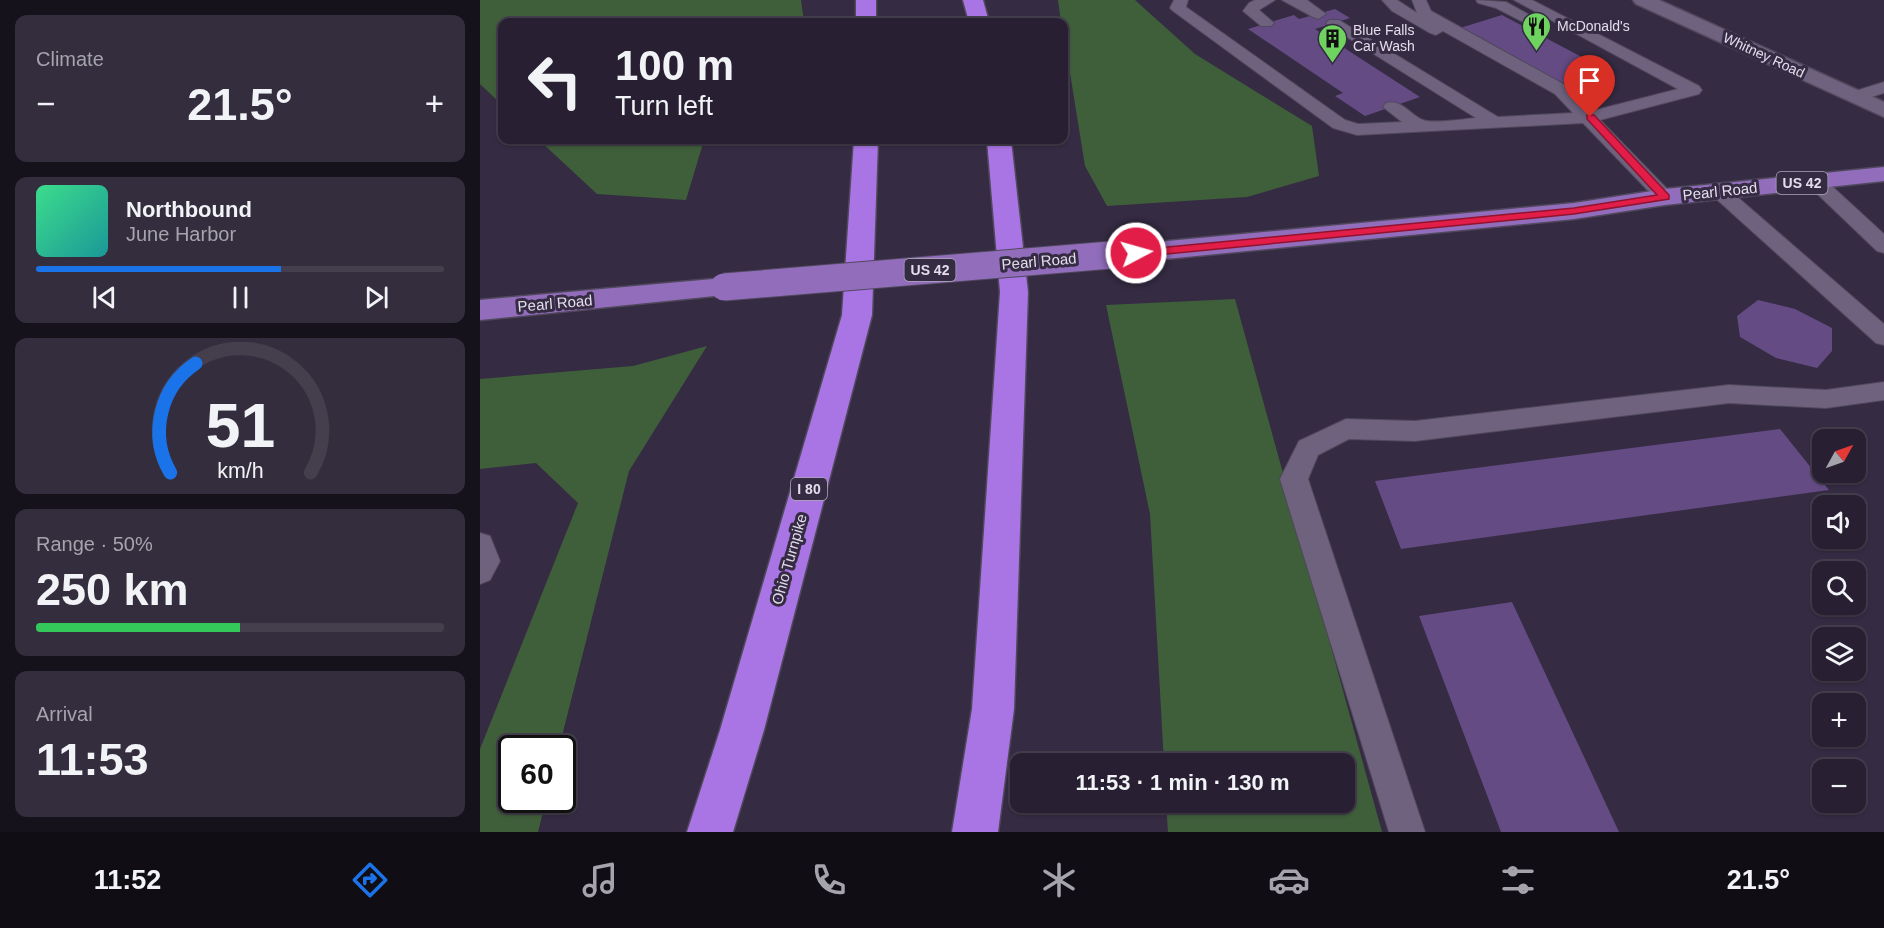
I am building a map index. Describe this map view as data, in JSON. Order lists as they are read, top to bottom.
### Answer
{
  "streets": {
    "highway": ["I 80", "Ohio Turnpike"],
    "main road": ["US 42", "Pearl Road"],
    "street": ["Whitney Road"]
  },
  "places": {
    "restaurant": ["McDonald's"],
    "building": ["Blue Falls Car Wash"]
  },
  "north": "top right",
  "page": {
    "tile": [
      "Climate",
      ["Range · 50%", "250 km"],
      ["Arrival", "11:53"]
    ],
    "turn": ["100 m", "Turn left"],
    "heat": ["−", "21.5°", "+"],
    "song": ["Northbound", "June Harbor"],
    "map_buttons": ["+", "−"],
    "limit": "60",
    "trip": "11:53 · 1 min · 130 m",
    "tabs": ["11:52", "21.5°"],
    "gauge": ["51", "km/h"]
  }
}
